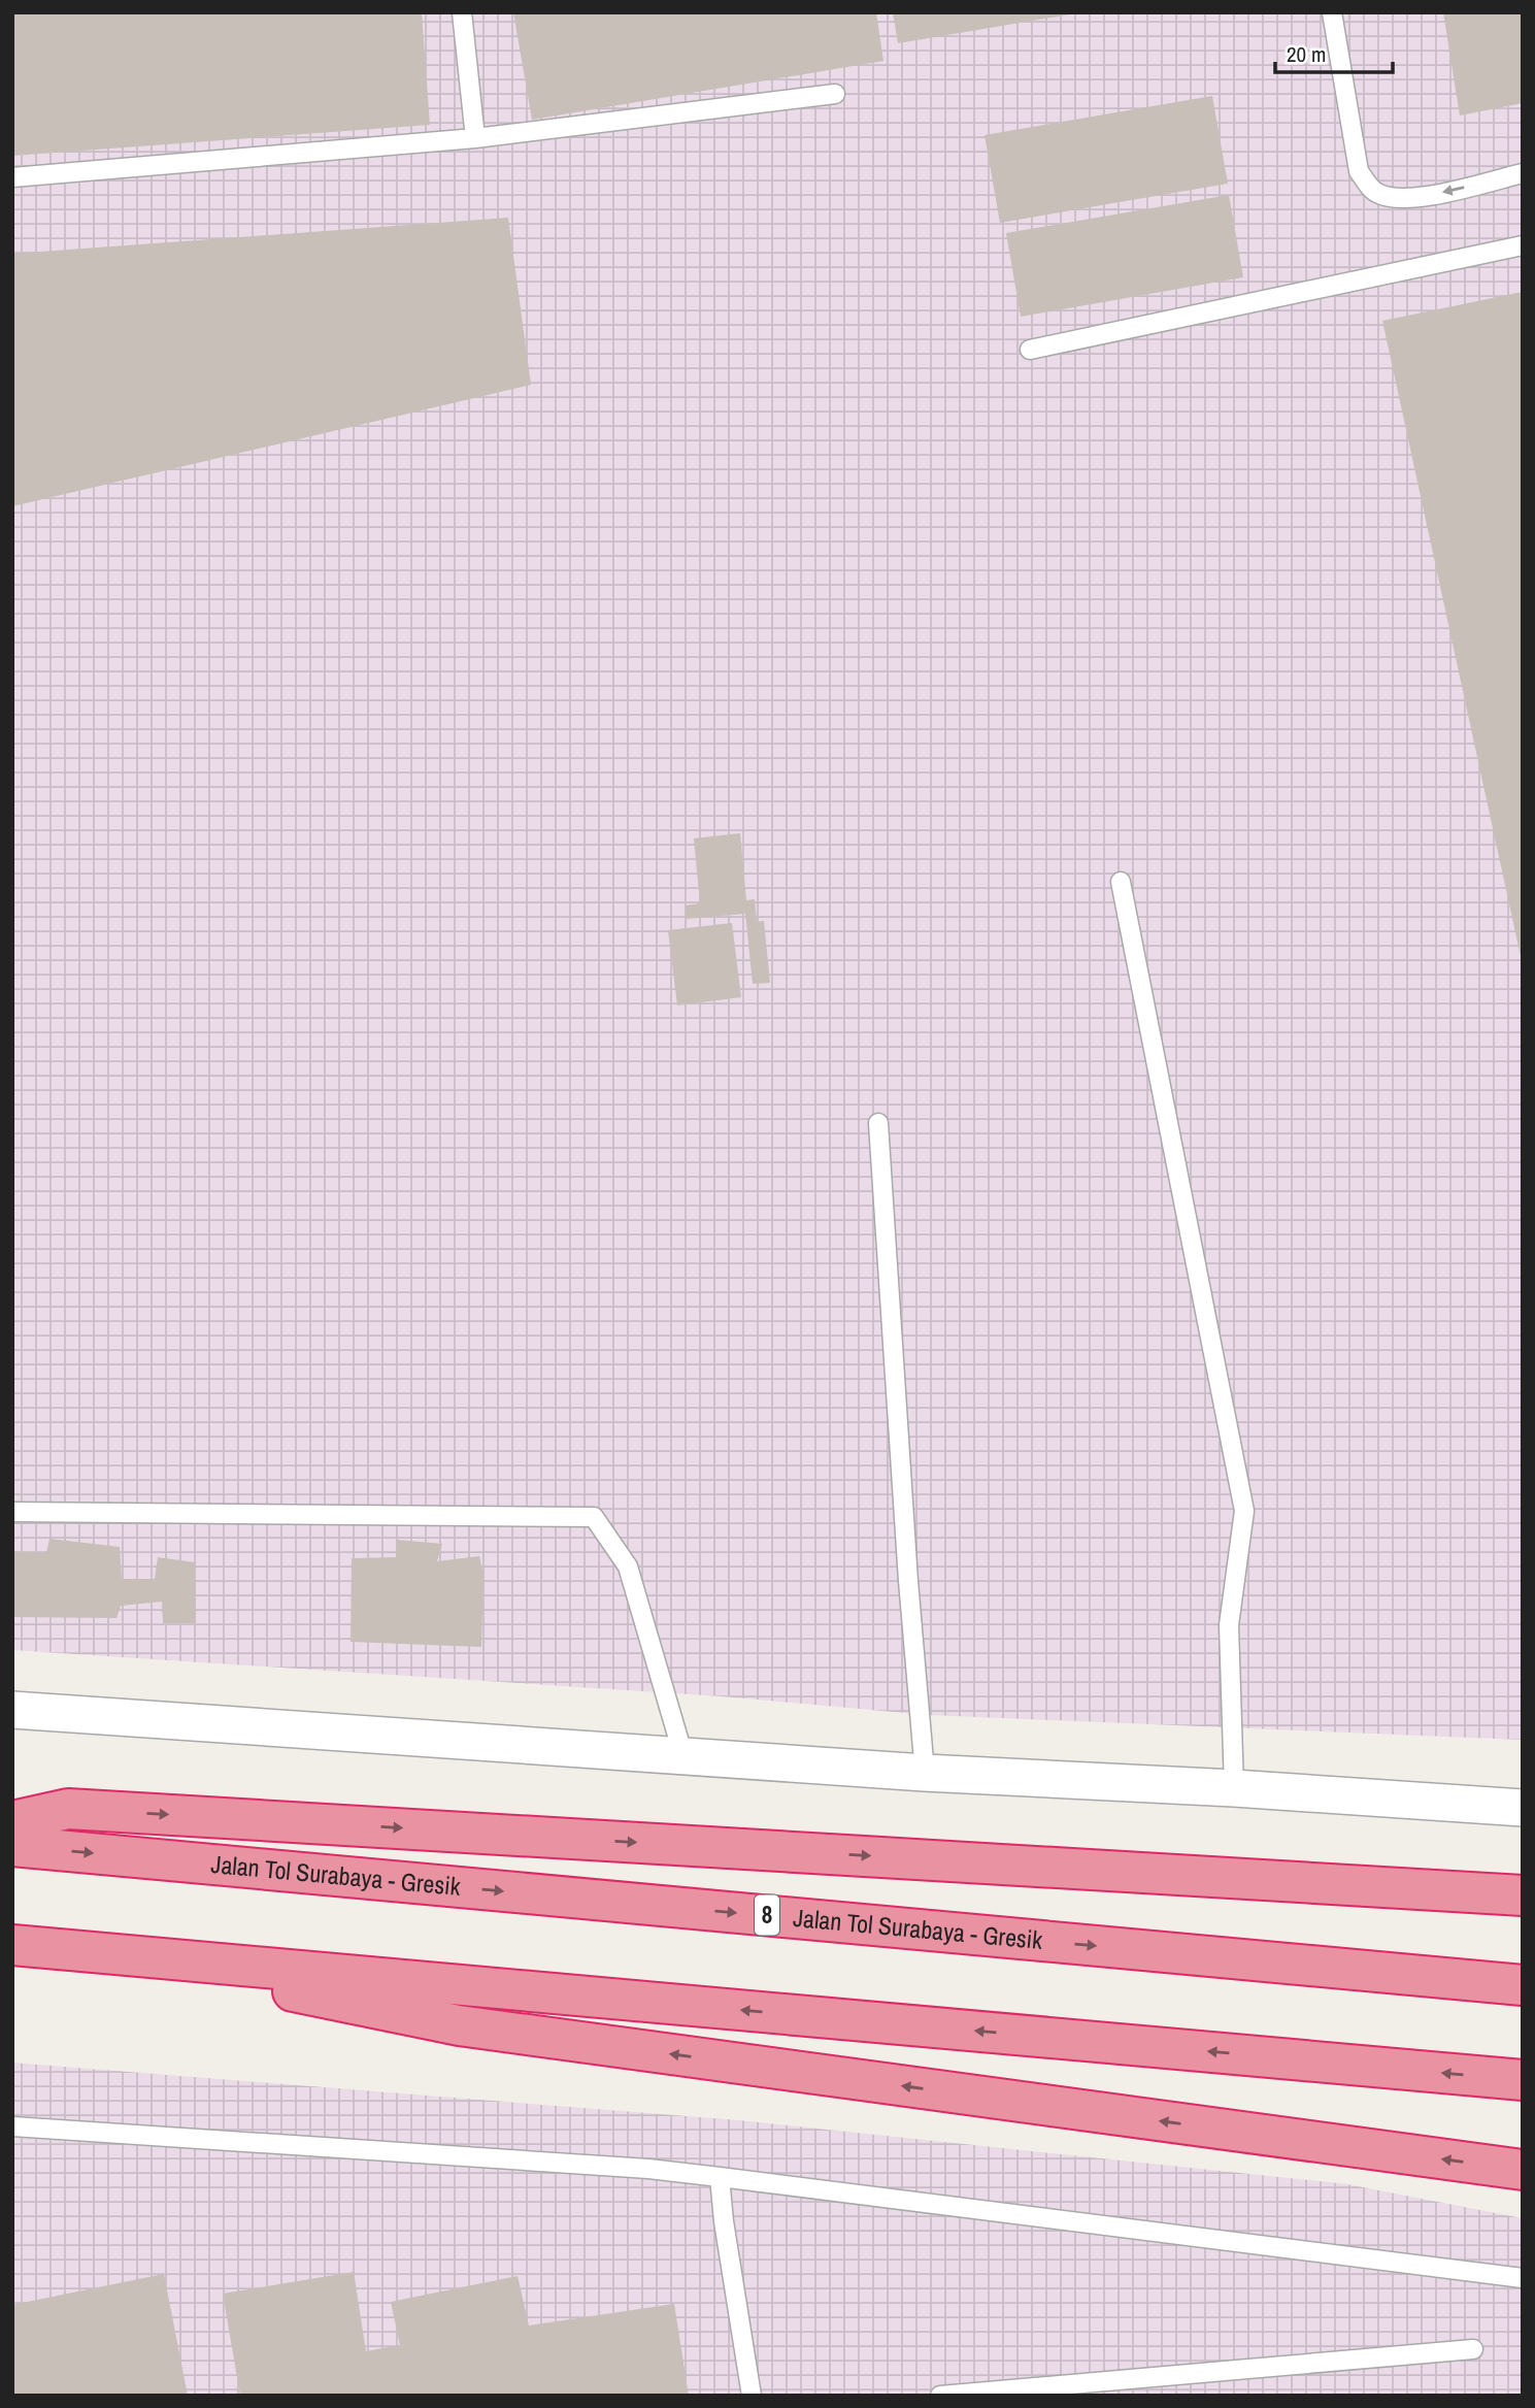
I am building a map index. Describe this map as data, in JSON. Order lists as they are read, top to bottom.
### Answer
{
  "streets": {
    "highway": ["Jalan Tol Surabaya - Gresik", "8"]
  },
  "scale_bar": "20 m"
}
